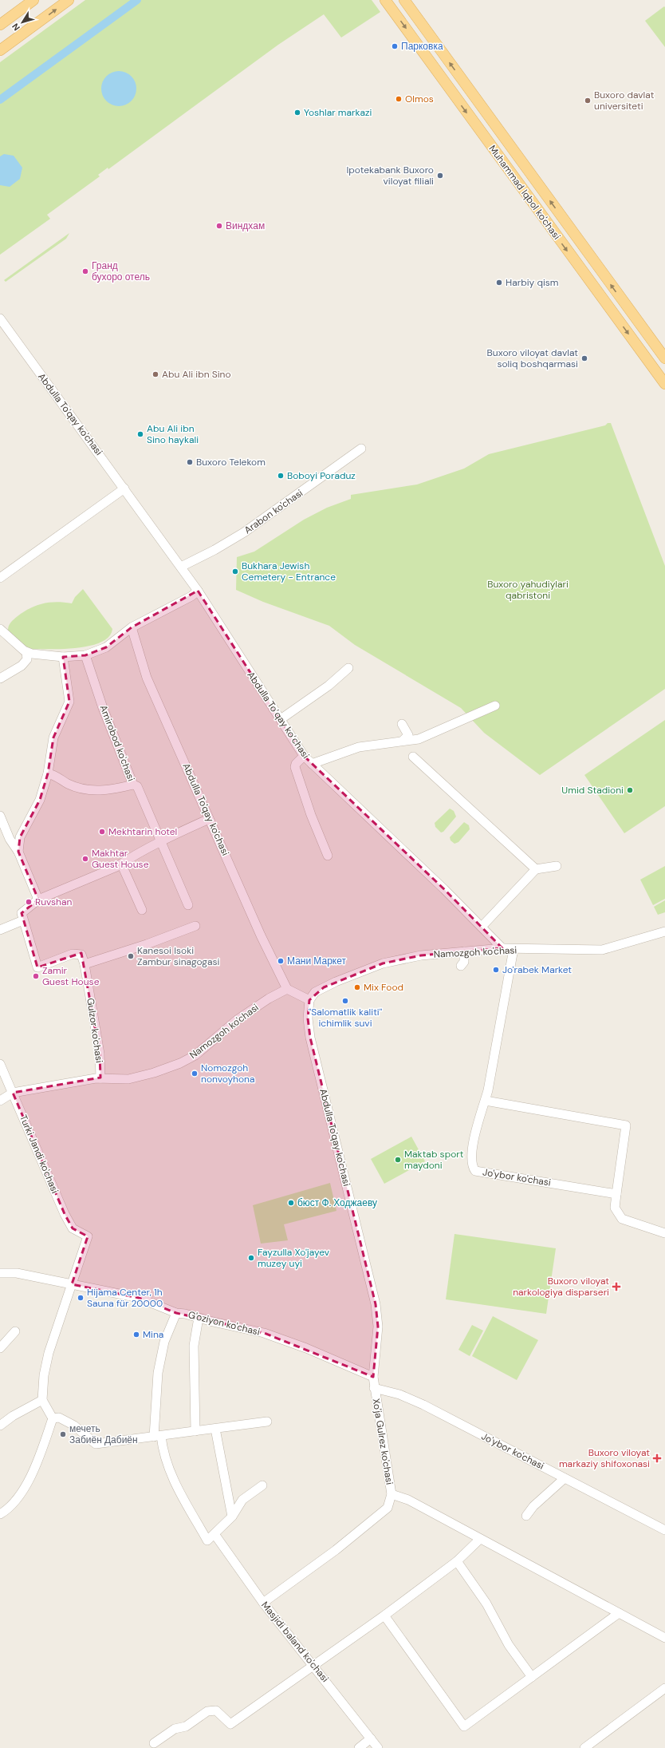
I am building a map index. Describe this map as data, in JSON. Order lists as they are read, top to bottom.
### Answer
{
  "streets": {
    "main road": ["Muhammad Iqbol ko'chasi"],
    "street": [
      "Abdulla To'qay ko'chasi",
      "Arabon ko'chasi",
      "Abdulla To’qay ko’chasi",
      "Amirobod ko'chasi",
      "Namozgoh ko'chasi",
      "Gulzor ko'chasi",
      "Turki Jandi ko'chasi",
      "Jo'ybor ko'chasi",
      "G'oziyon ko'chasi",
      "Xo'ja Gulrez ko'chasi",
      "Masjidi baland ko'chasi"
    ]
  },
  "crossings": [
    ["Abdulla To'qay ko'chasi", "Abdulla To’qay ko’chasi"],
    ["Abdulla To'qay ko'chasi", "Namozgoh ko'chasi"],
    ["Abdulla To'qay ko'chasi", "Jo'ybor ko'chasi"],
    ["Abdulla To'qay ko'chasi", "G'oziyon ko'chasi"],
    ["Abdulla To'qay ko'chasi", "Xo'ja Gulrez ko'chasi"],
    ["Arabon ko'chasi", "Abdulla To’qay ko’chasi"],
    ["Abdulla To’qay ko’chasi", "Namozgoh ko'chasi"],
    ["Namozgoh ko'chasi", "Gulzor ko'chasi"],
    ["Namozgoh ko'chasi", "Turki Jandi ko'chasi"],
    ["Namozgoh ko'chasi", "Jo'ybor ko'chasi"],
    ["Turki Jandi ko'chasi", "G'oziyon ko'chasi"],
    ["Jo'ybor ko'chasi", "Xo'ja Gulrez ko'chasi"]
  ],
  "parks": ["Buxoro yahudiylari qabristoni"],
  "places": {
    "other": [
      "Парковка",
      "Olmos",
      "Buxoro davlat universiteti",
      "Yoshlar markazi",
      "Ipotekabank Buxoro viloyat filiali",
      "Виндхам",
      "Гранд бухоро отель",
      "Harbiy qism",
      "Buxoro viloyat davlat soliq boshqarmasi",
      "Abu Ali ibn Sino",
      "Abu Ali ibn Sino haykali",
      "Buxoro Telekom",
      "Boboyi Poraduz",
      "Bukhara Jewish Cemetery - Entrance",
      "Umid Stadioni",
      "Mekhtarin hotel",
      "Makhtar Guest House",
      "Ruvshan",
      "Kanesoi Isoki Zambur sinagogasi",
      "Мани Маркет",
      "Jo'rabek Market",
      "Zamir Guest House",
      "Mix Food",
      "\"Salomatlik kaliti\" ichimlik suvi",
      "Nomozgoh nonvoyhona",
      "Maktab sport maydoni",
      "бюст Ф. Ходжаеву",
      "Fayzulla Xo'jayev muzey uyi",
      "Hijama Center, 1h Sauna für 20000",
      "Mina",
      "мечеть Забиён Дабиён"
    ],
    "health": ["Buxoro viloyat narkologiya disparseri", "Buxoro viloyat markaziy shifoxonasi"]
  },
  "north": "bottom left"
}
